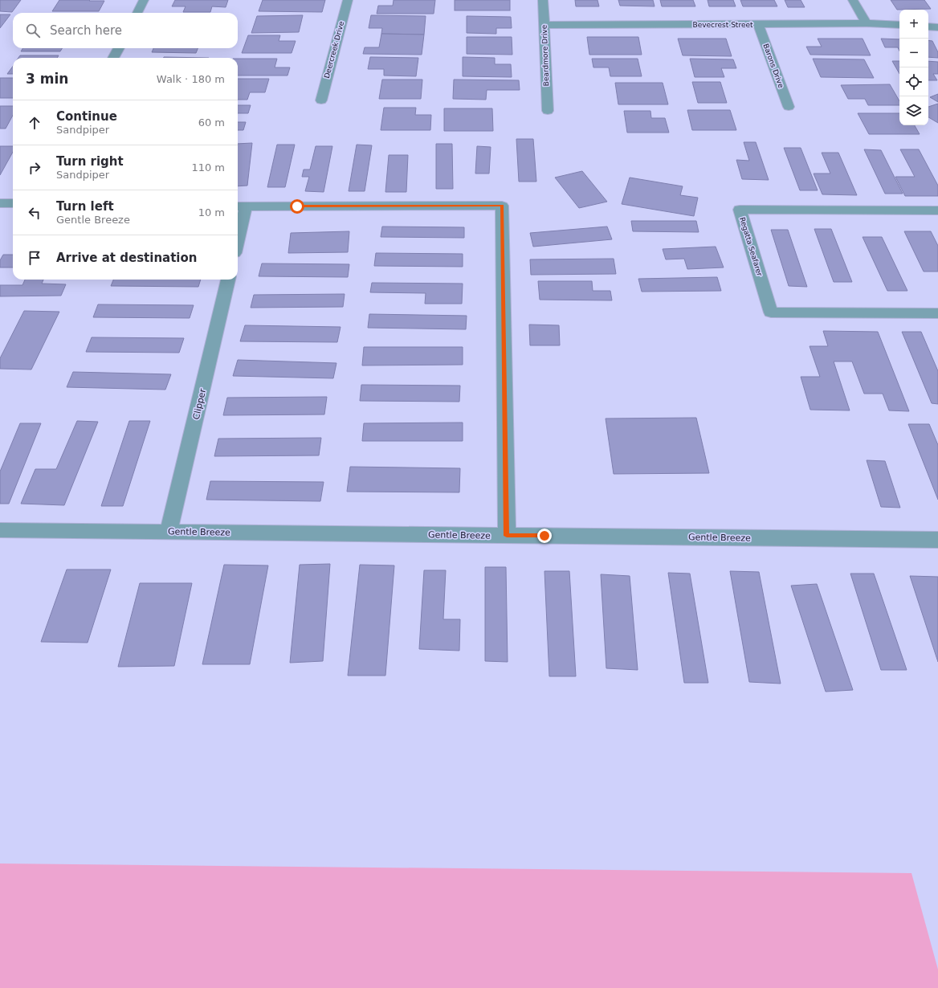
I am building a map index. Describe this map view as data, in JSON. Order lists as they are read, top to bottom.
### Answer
{
  "streets": {
    "street": [
      "Bevecrest Street",
      "Deercreek Drive",
      "Beardmore Drive",
      "Barons Drive",
      "Regatta Seafarer",
      "Clipper",
      "Gentle Breeze"
    ]
  },
  "crossings": [
    ["Bevecrest Street", "Beardmore Drive"],
    ["Bevecrest Street", "Barons Drive"],
    ["Clipper", "Gentle Breeze"]
  ],
  "page": {
    "map_buttons": ["+", "−"],
    "search": "Search here",
    "heading": ["3 min", "Walk · 180 m"],
    "list": [
      ["Continue", "Sandpiper", "60 m"],
      ["Turn right", "Sandpiper", "110 m"],
      ["Turn left", "Gentle Breeze", "10 m"],
      "Arrive at destination"
    ]
  }
}
